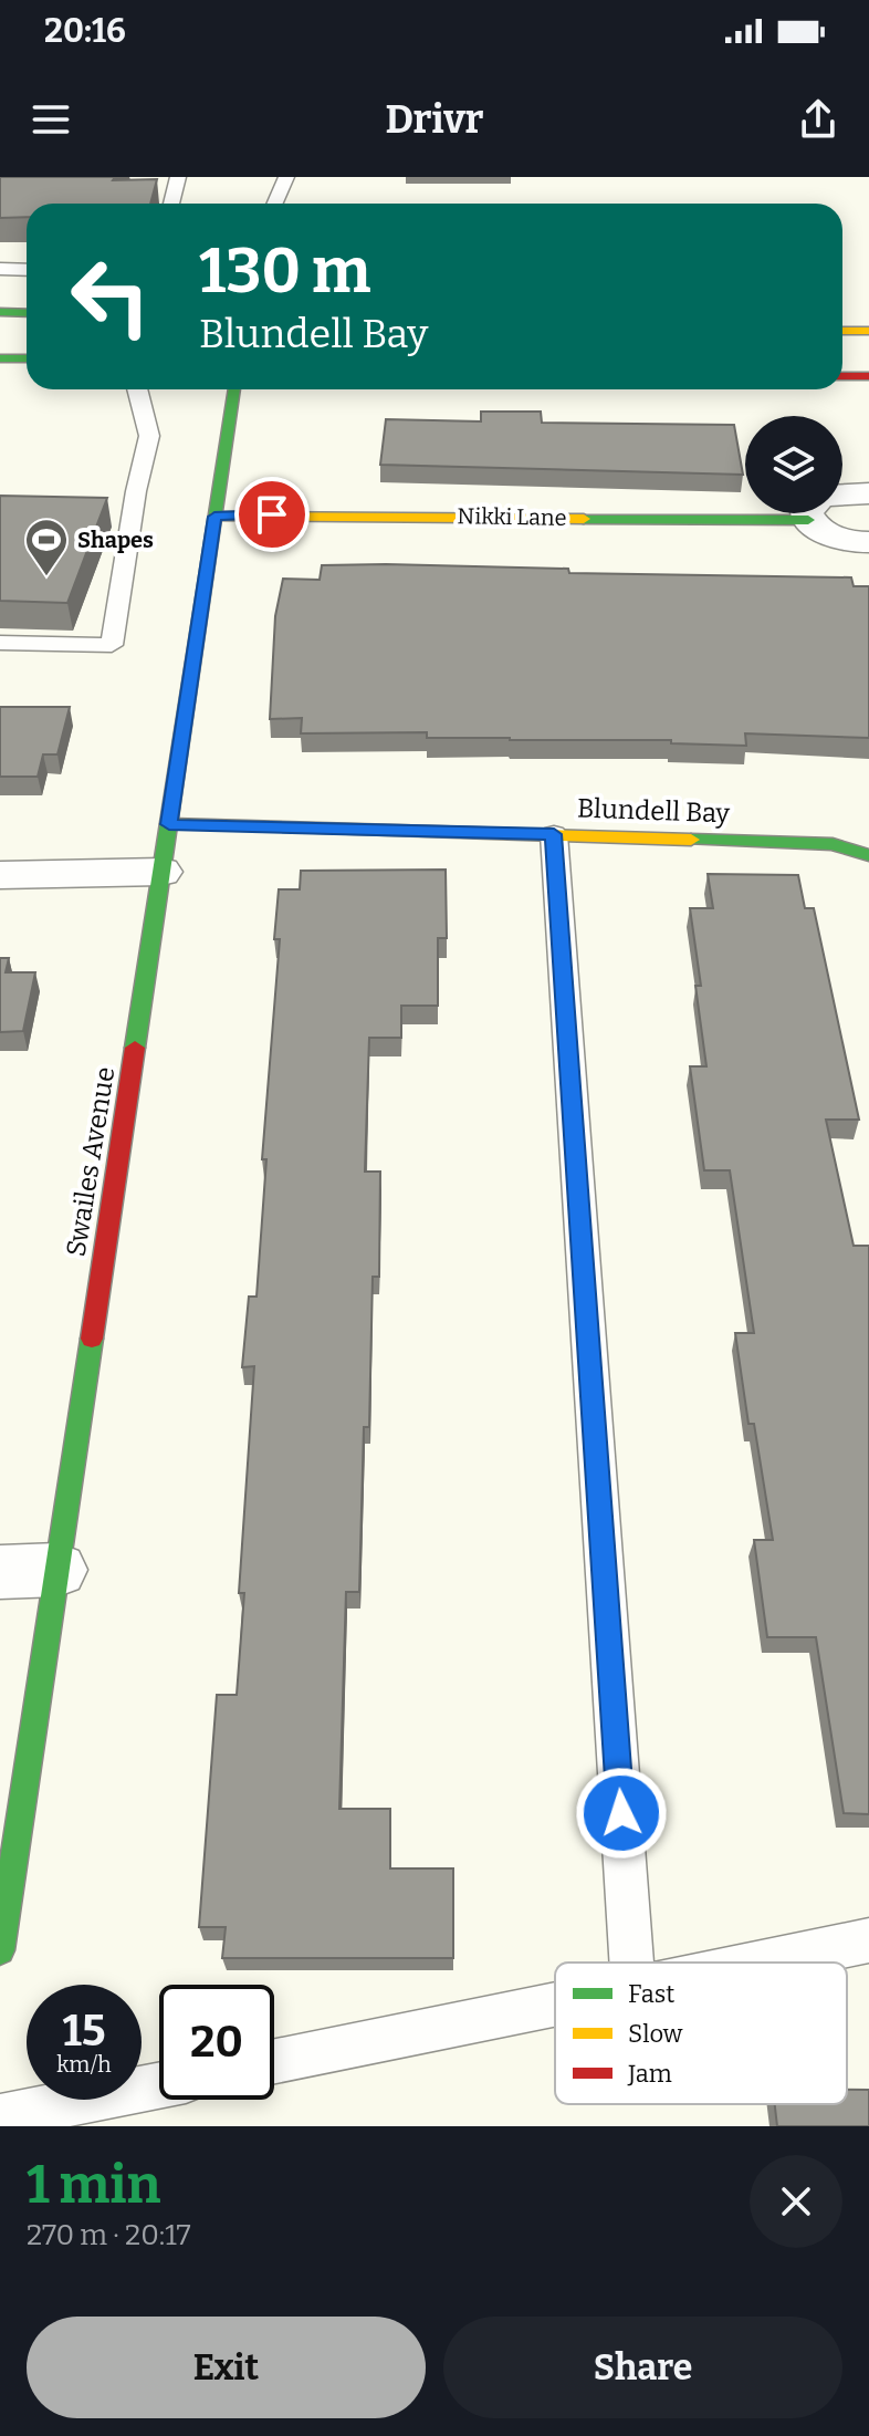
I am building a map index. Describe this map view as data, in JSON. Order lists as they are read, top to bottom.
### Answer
{
  "streets": {
    "street": ["Nikki Lane", "Blundell Bay", "Swailes Avenue"]
  },
  "crossings": [
    ["Nikki Lane", "Swailes Avenue"],
    ["Blundell Bay", "Swailes Avenue"]
  ],
  "places": {
    "sports": ["Shapes"]
  },
  "legend": ["Fast", "Slow", "Jam"],
  "page": {
    "status": "20:16",
    "header": "Drivr",
    "turn": ["130 m", "Blundell Bay"],
    "speed": "15 km/h",
    "limit": "20",
    "heading": ["1 min", "270 m · 20:17"],
    "buttons": ["Exit", "Share"]
  }
}
